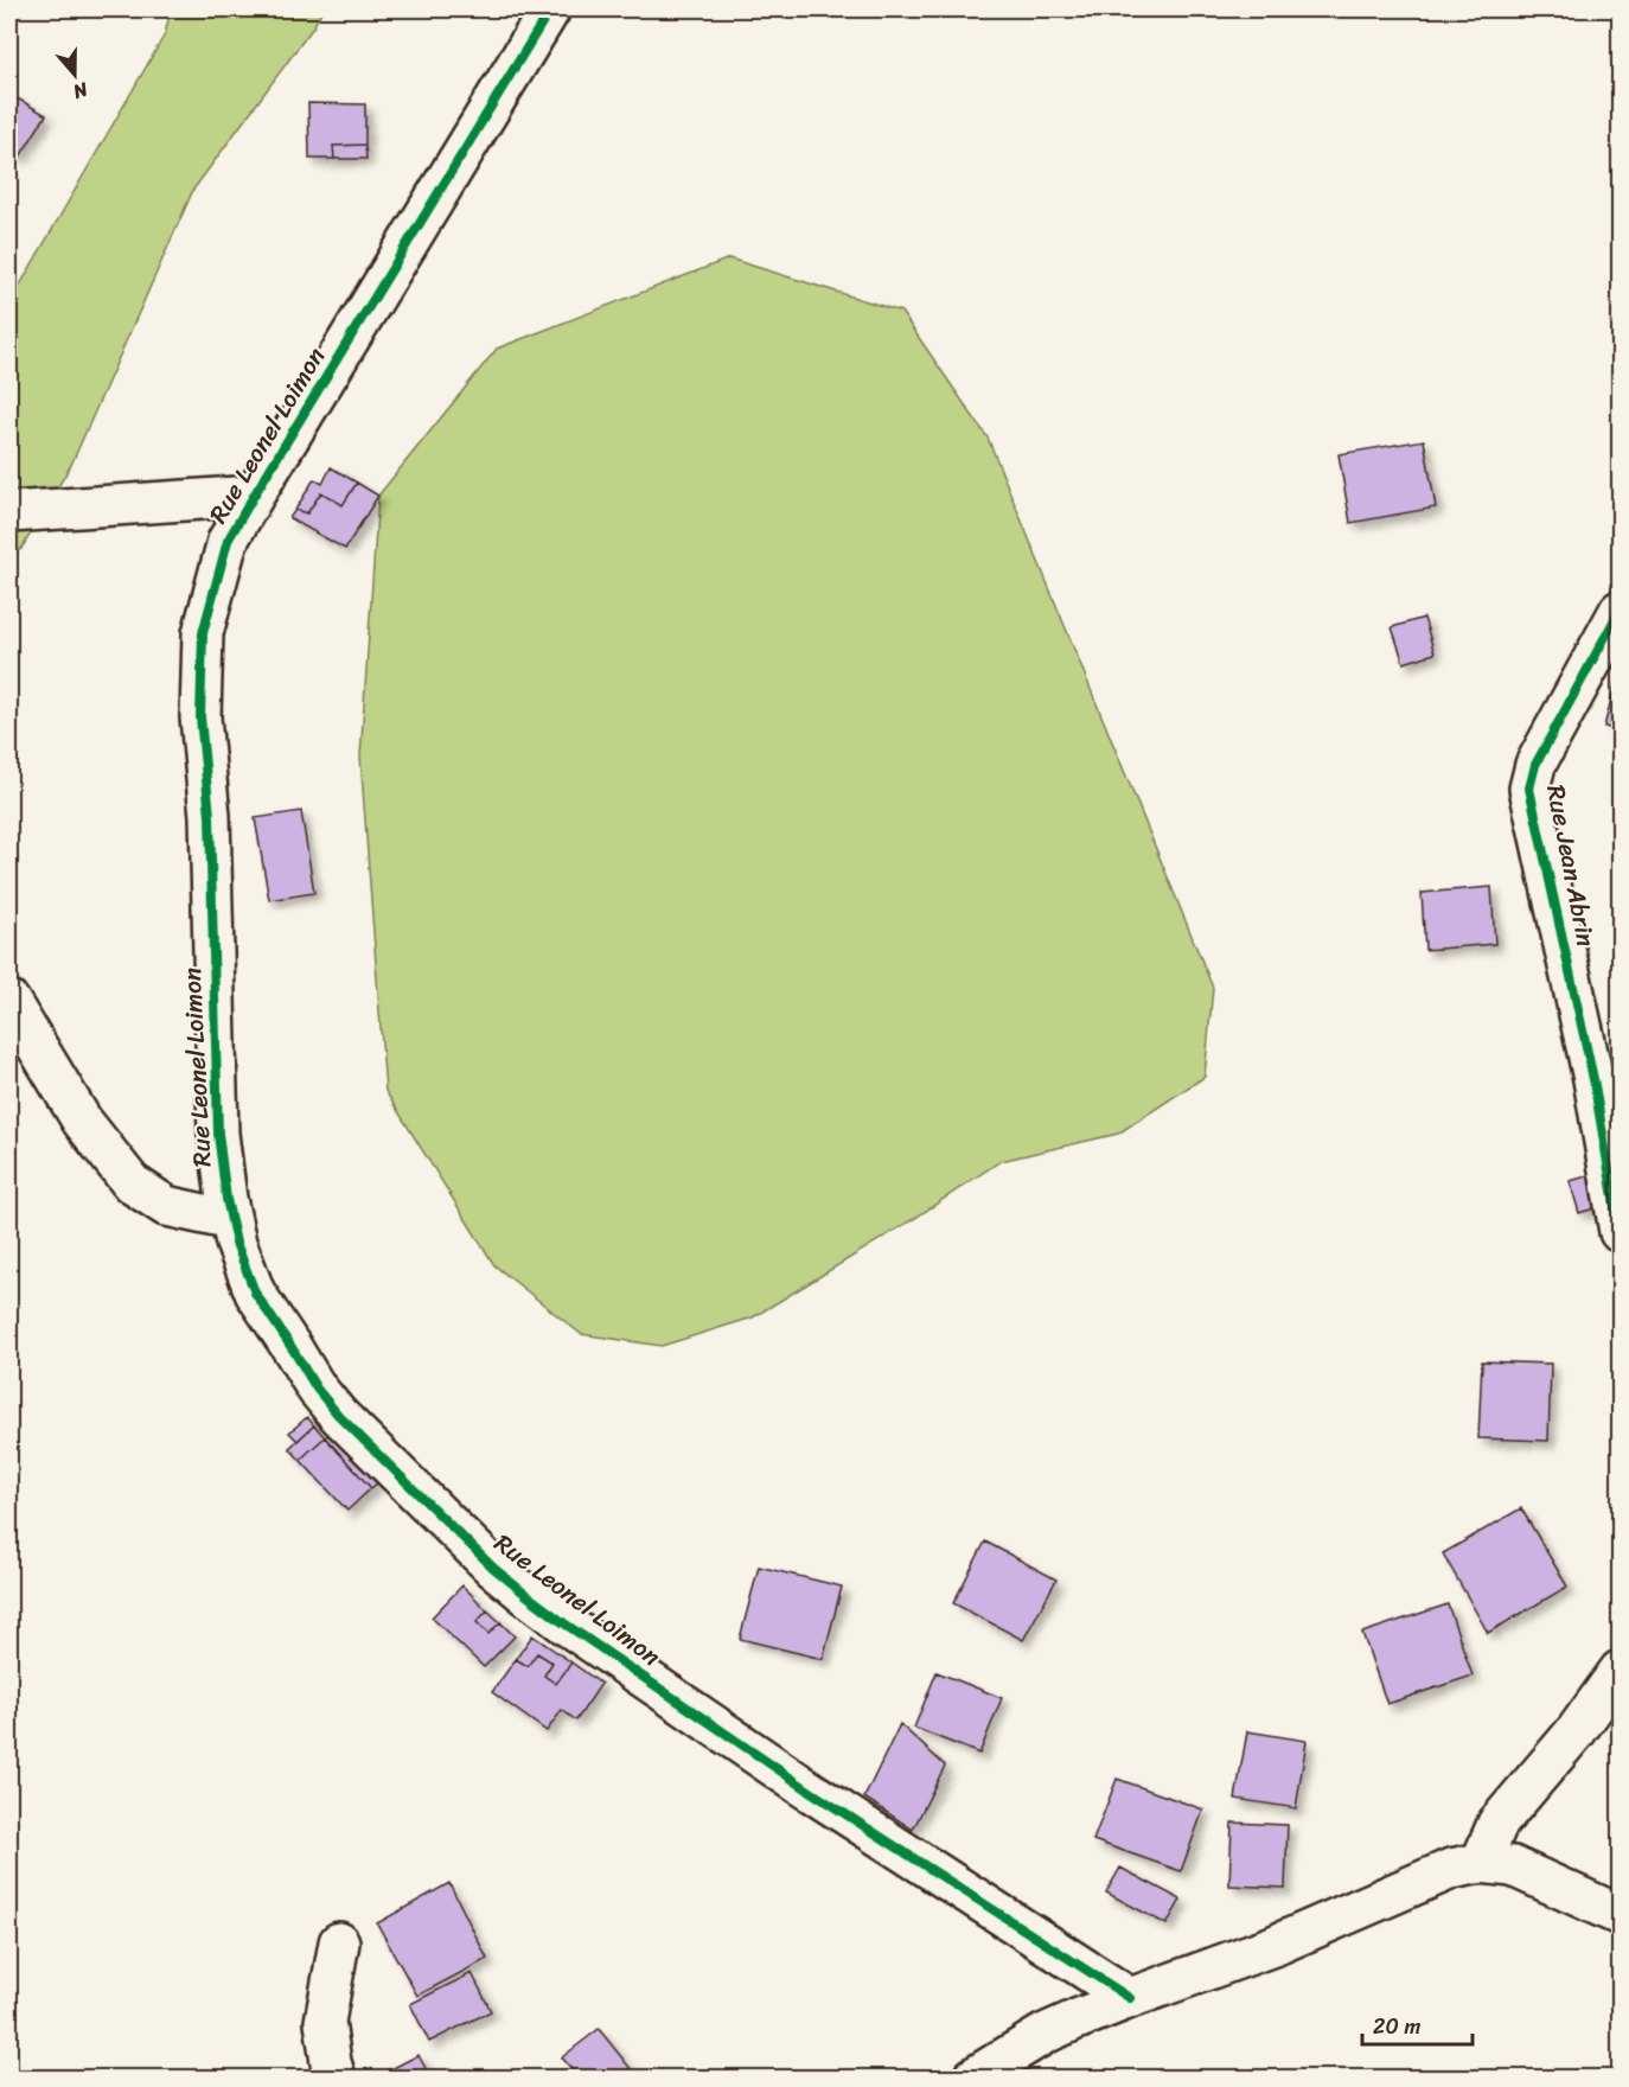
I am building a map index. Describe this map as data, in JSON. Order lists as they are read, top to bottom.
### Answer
{
  "streets": {
    "street": ["Rue Leonel Loimon", "Rue Jean Abrin"]
  },
  "scale_bar": "20 m",
  "north": "bottom"
}
